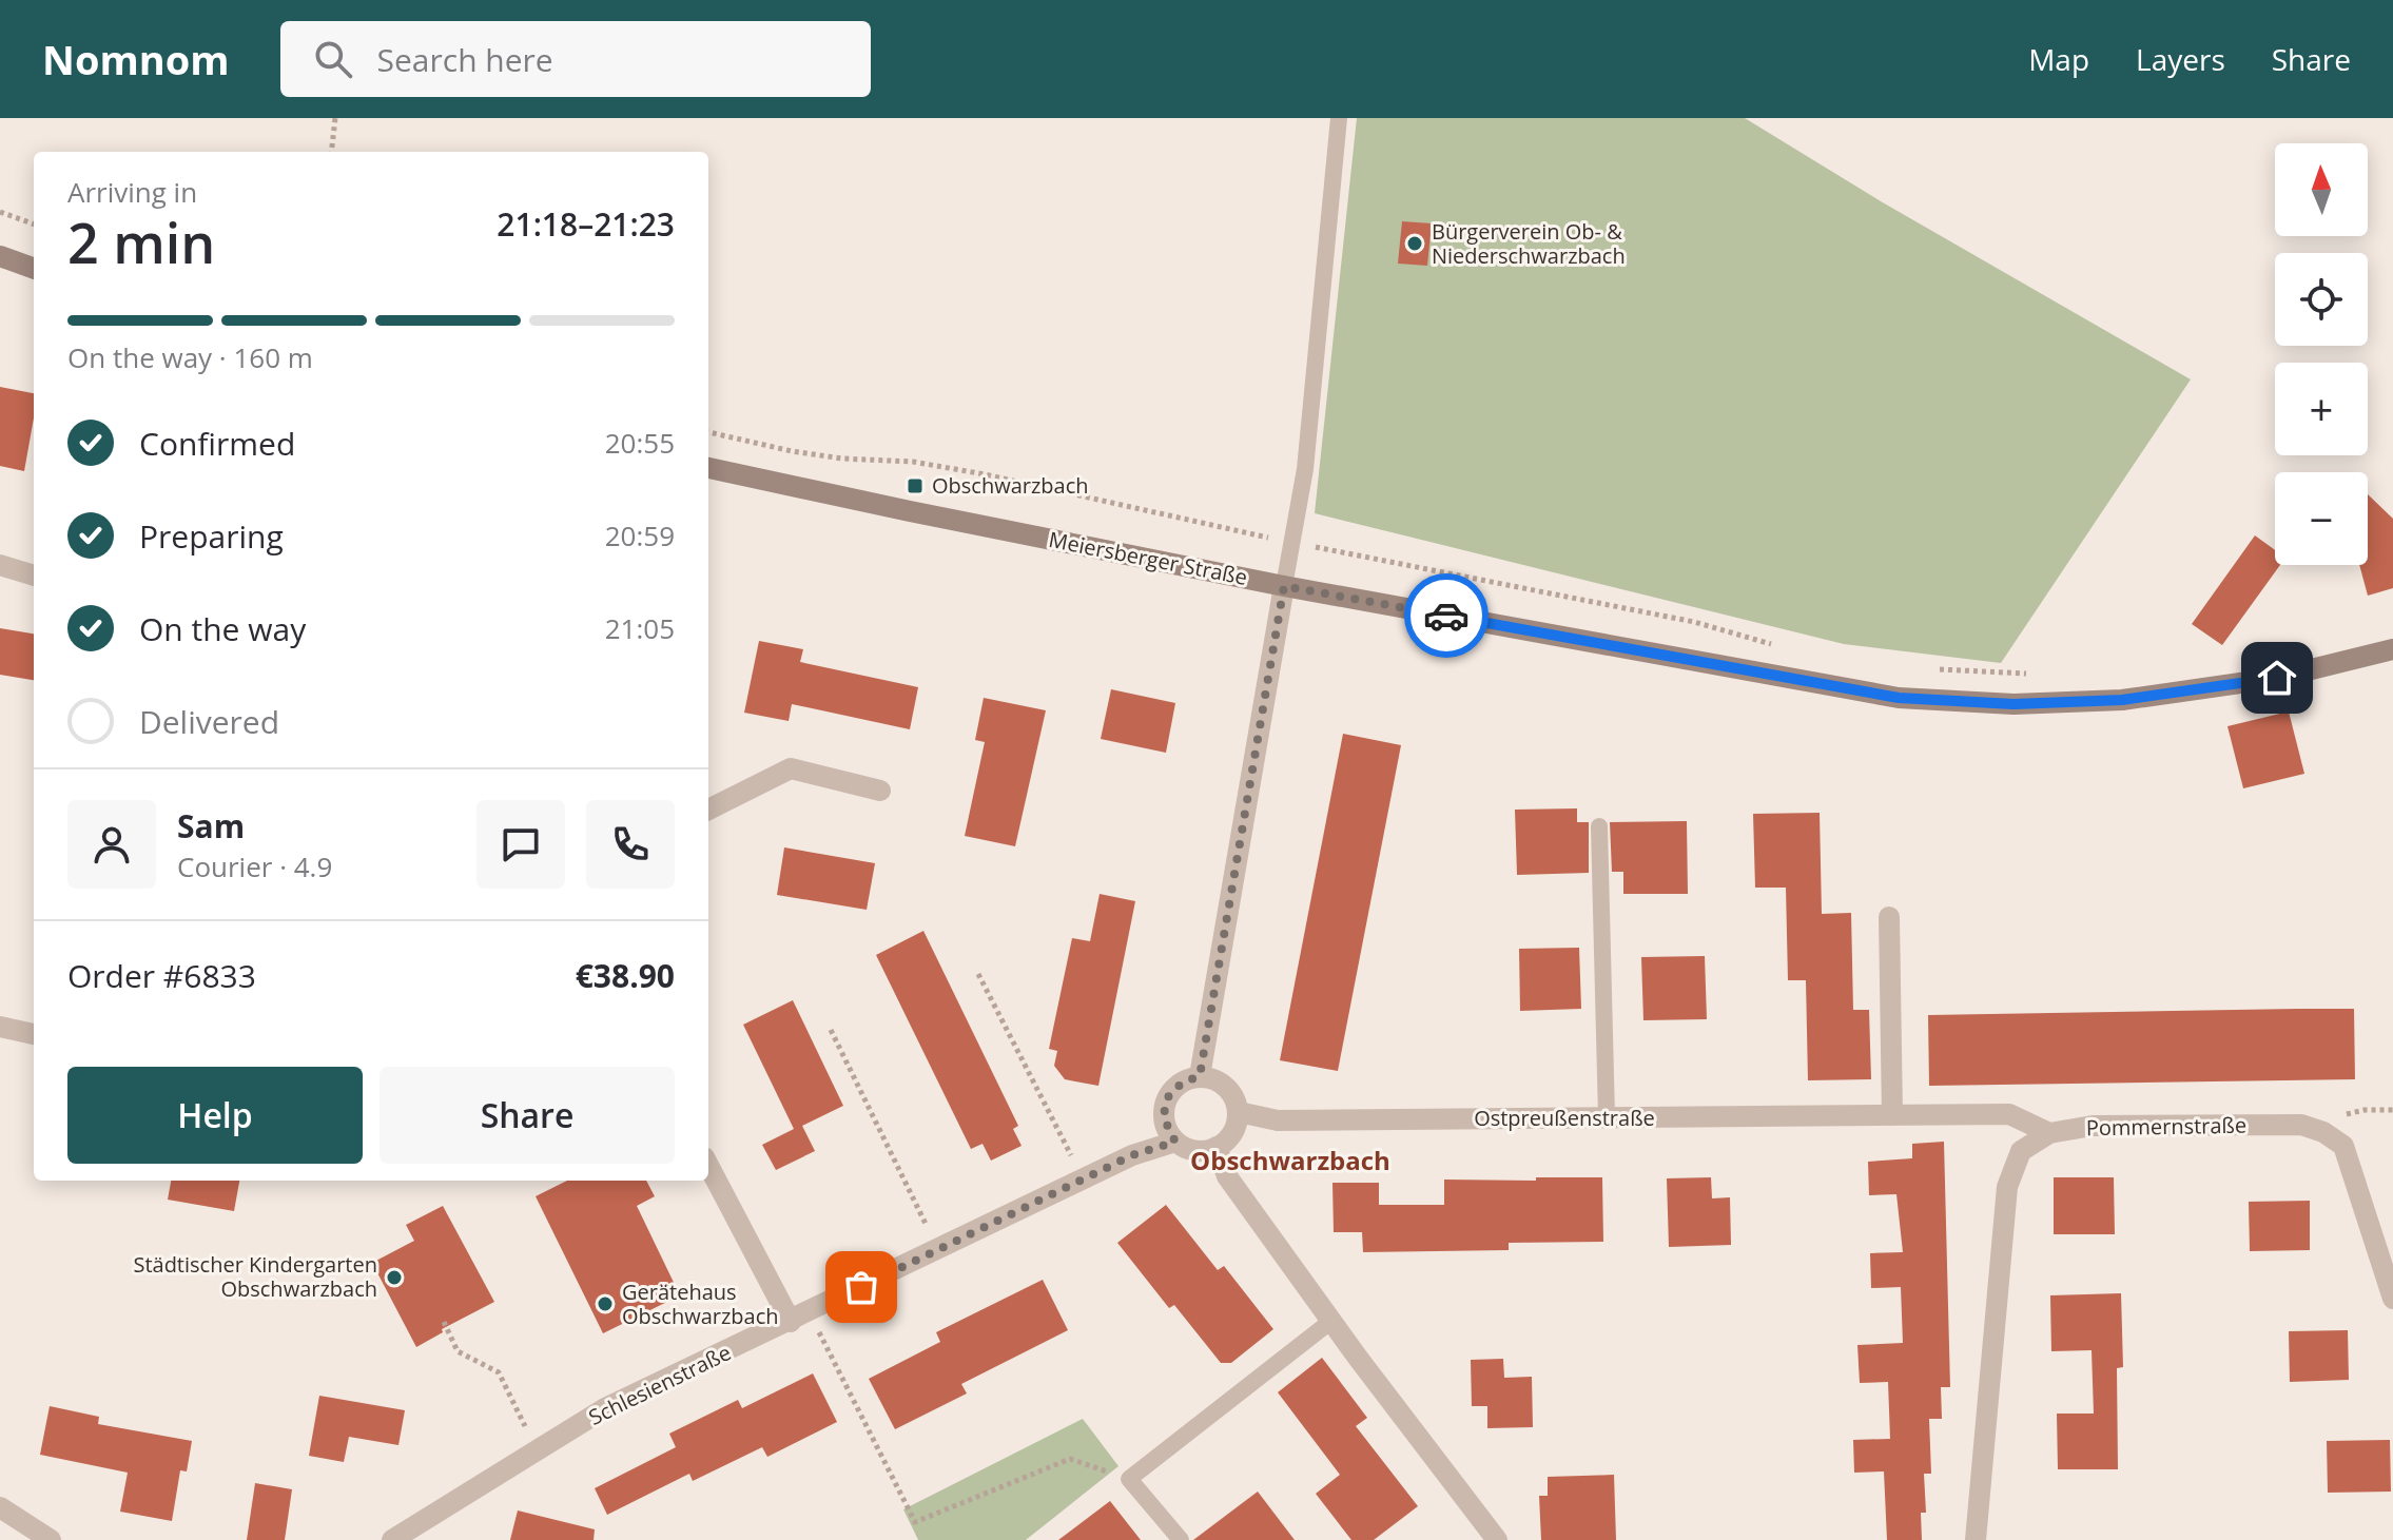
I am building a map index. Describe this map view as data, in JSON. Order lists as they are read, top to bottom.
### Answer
{
  "streets": {
    "main road": ["Meiersberger Straße"],
    "street": ["Ostpreußenstraße", "Pommernstraße", "Schlesienstraße"]
  },
  "crossings": [
    ["Ostpreußenstraße", "Pommernstraße"],
    ["Ostpreußenstraße", "Schlesienstraße"]
  ],
  "districts": ["Obschwarzbach"],
  "places": {
    "other": ["Bürgerverein Ob- & Niederschwarzbach", "Städtischer Kindergarten Obschwarzbach", "Gerätehaus Obschwarzbach"],
    "transit": ["Obschwarzbach"]
  },
  "north": "top",
  "page": {
    "header": "Nomnom",
    "search": "Search here",
    "nav": ["Map", "Layers", "Share"],
    "map_buttons": ["+", "−"],
    "heading": ["2 min", "Arriving in", "21:18–21:23"],
    "panel": [
      "Sam",
      "Courier · 4.9",
      "Order #6833",
      "€38.90"
    ],
    "bar": "On the way · 160 m",
    "list": [
      ["Confirmed", "20:55"],
      ["Preparing", "20:59"],
      ["On the way", "21:05"],
      "Delivered"
    ],
    "buttons": ["Help", "Share"]
  }
}
